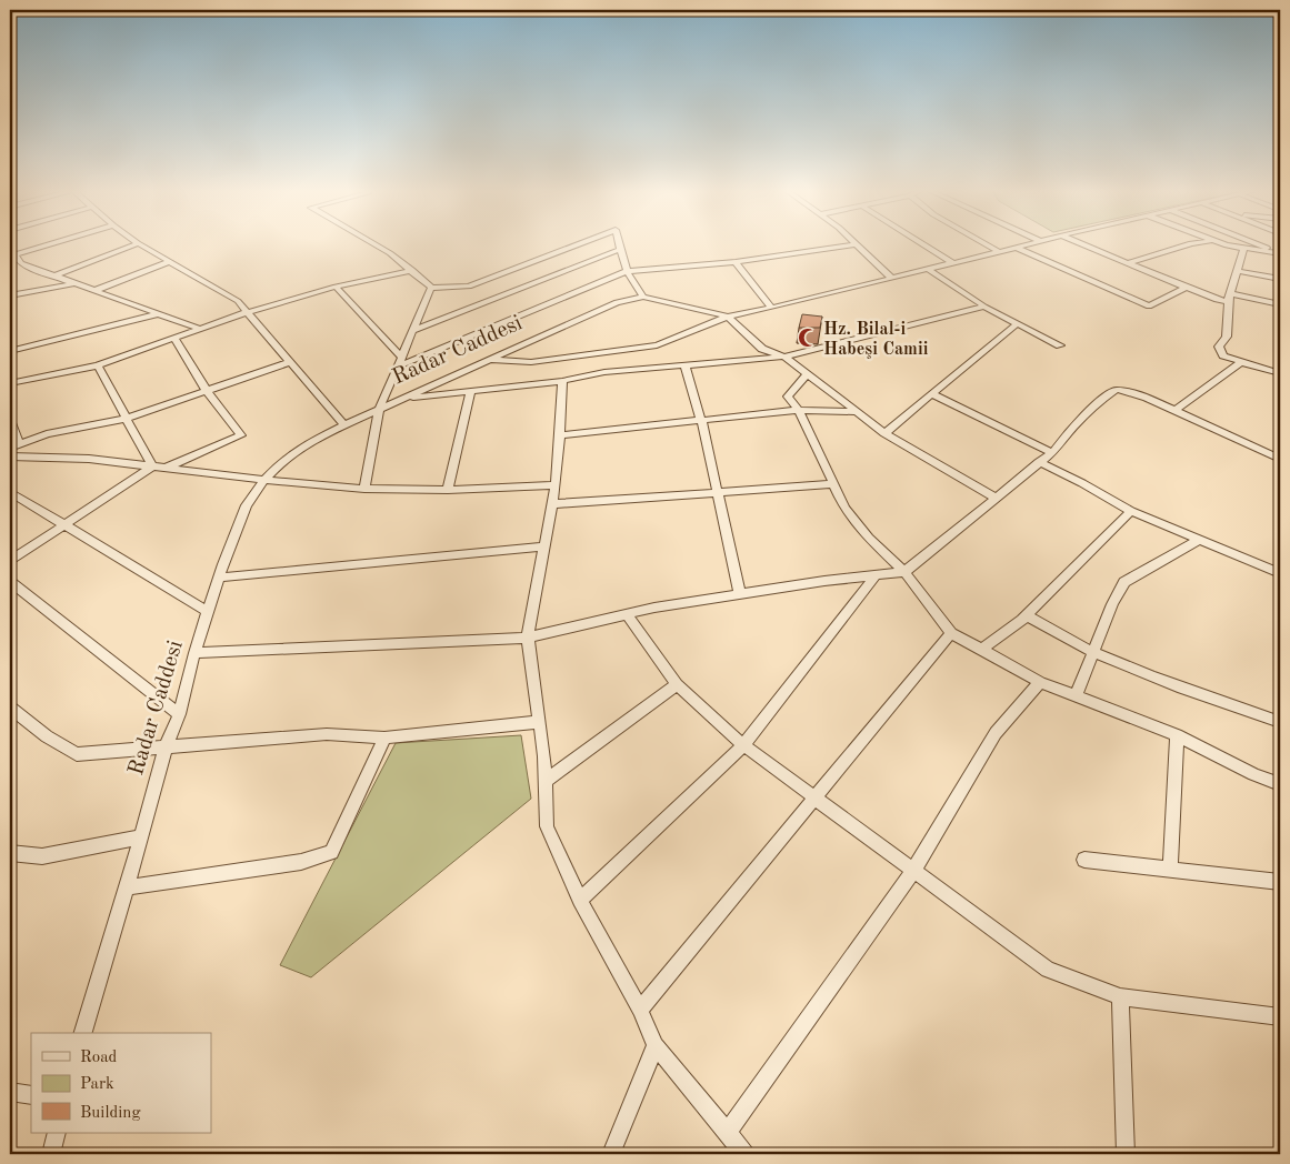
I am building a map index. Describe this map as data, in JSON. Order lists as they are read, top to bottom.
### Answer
{
  "streets": {
    "street": ["Radar Caddesi"]
  },
  "places": {
    "mosque": ["Hz. Bilal-i Habeşi Camii"]
  },
  "legend": ["Road", "Park", "Building"]
}
